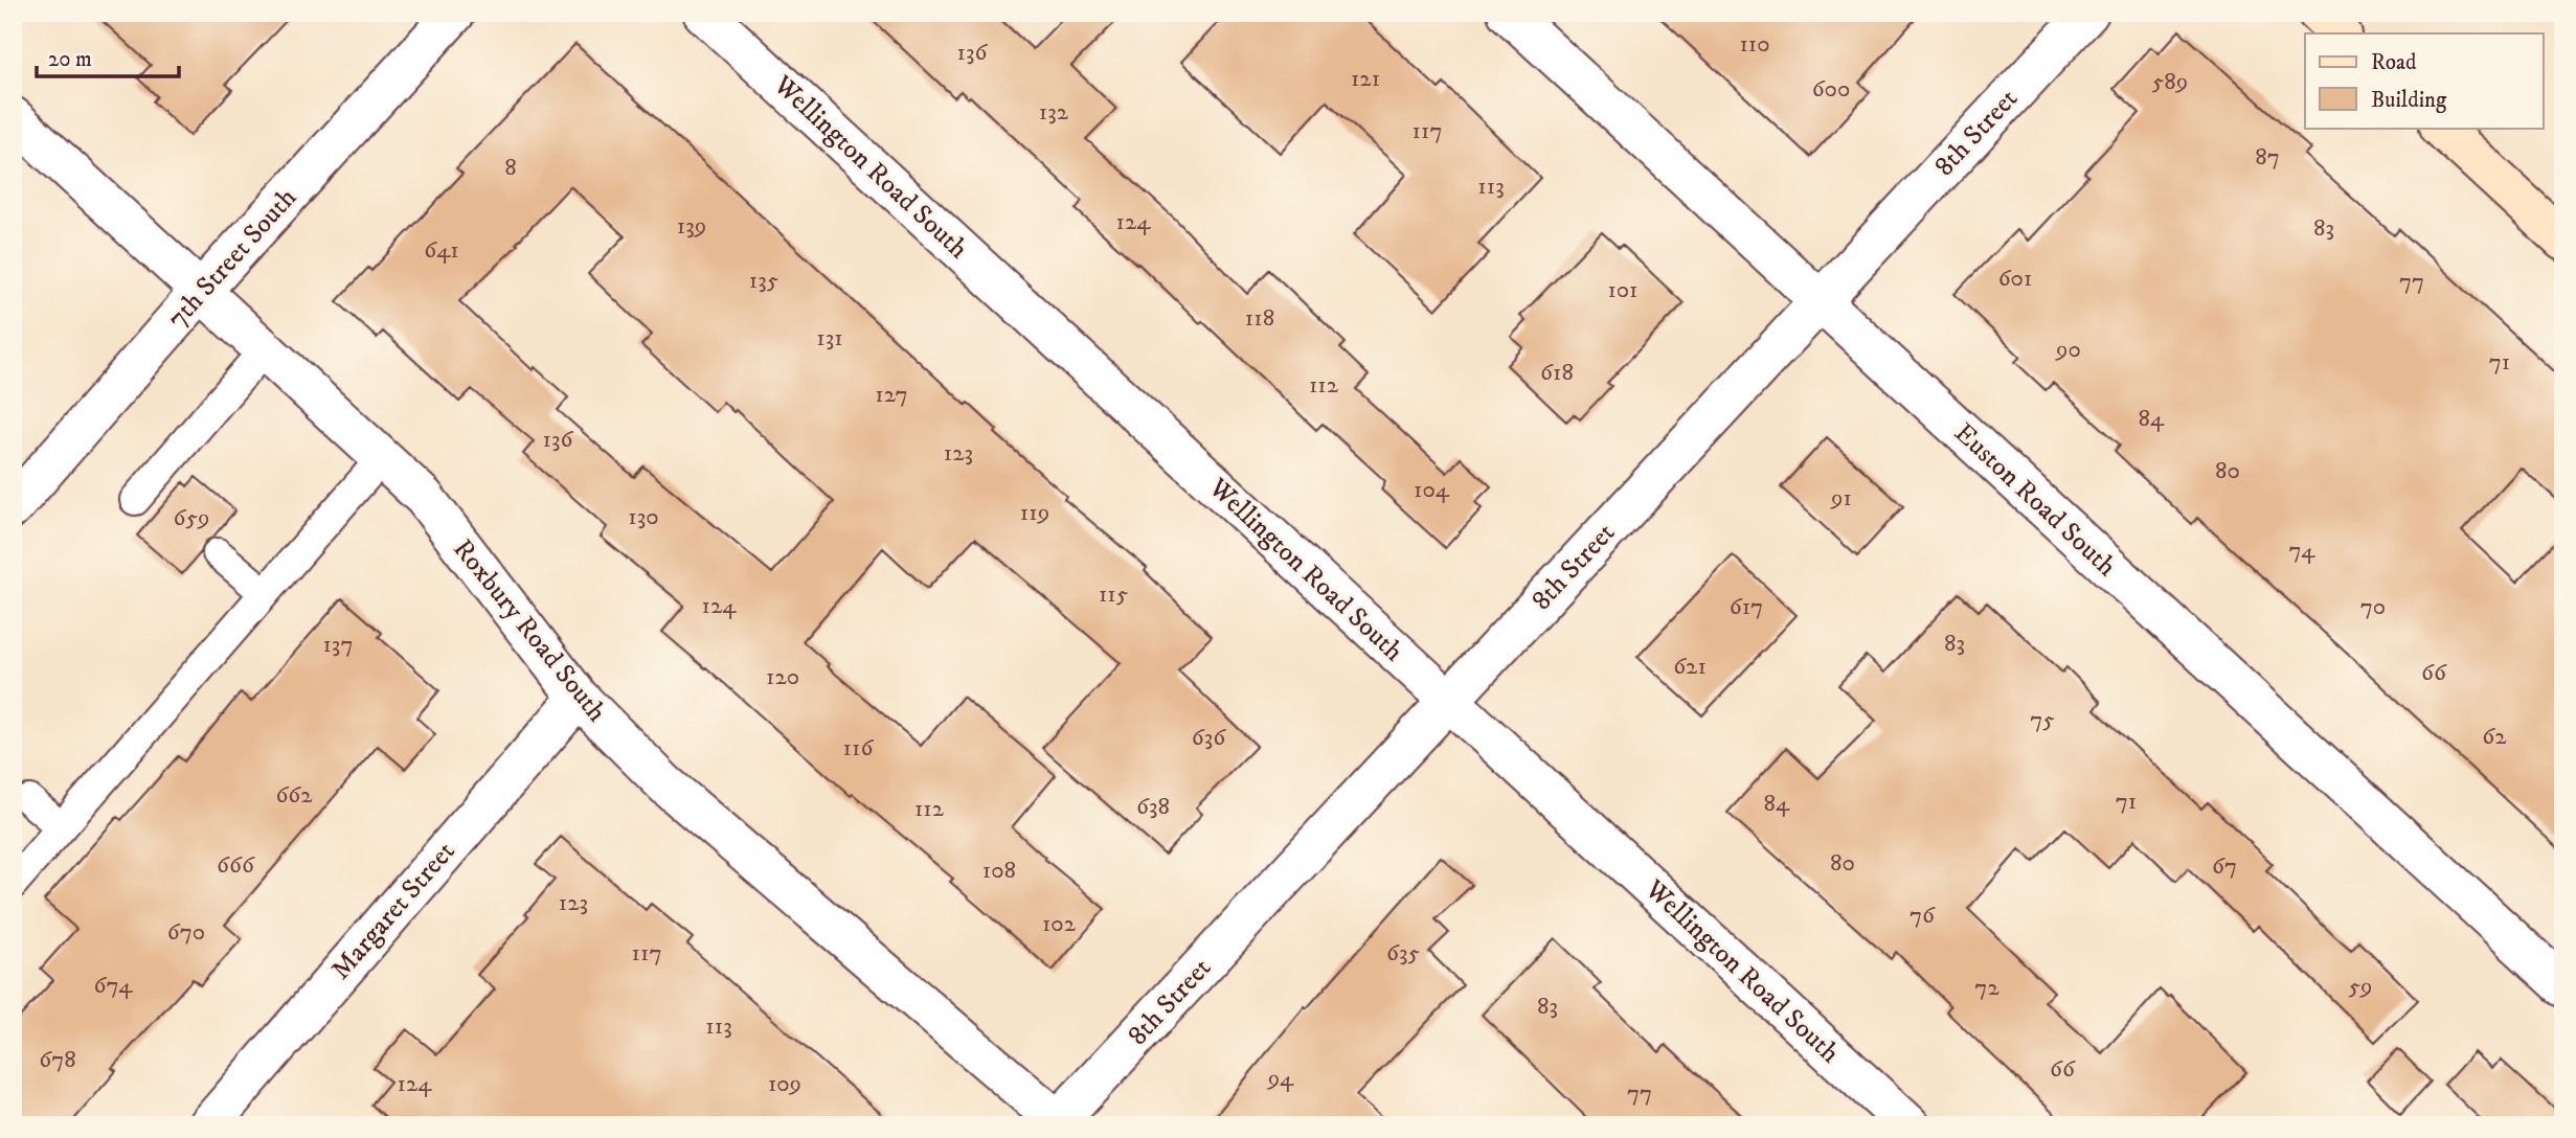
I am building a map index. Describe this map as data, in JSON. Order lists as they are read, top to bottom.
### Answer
{
  "streets": {
    "street": [
      "8th Street",
      "Wellington Road South",
      "7th Street South",
      "Euston Road South",
      "Roxbury Road South",
      "Margaret Street"
    ]
  },
  "crossings": [
    ["8th Street", "Wellington Road South"],
    ["8th Street", "Euston Road South"],
    ["8th Street", "Roxbury Road South"],
    ["7th Street South", "Roxbury Road South"],
    ["Roxbury Road South", "Margaret Street"]
  ],
  "house_numbers": [
    "110",
    "136",
    "121",
    "589",
    "600",
    "132",
    "117",
    "87",
    "8",
    "113",
    "124",
    "139",
    "83",
    "641",
    "601",
    "135",
    "77",
    "101",
    "118",
    "131",
    "90",
    "71",
    "618",
    "112",
    "127",
    "84",
    "136",
    "123",
    "80",
    "104",
    "91",
    "119",
    "130",
    "659",
    "74",
    "115",
    "124",
    "617",
    "70",
    "83",
    "137",
    "621",
    "66",
    "120",
    "75",
    "62",
    "636",
    "116",
    "662",
    "71",
    "84",
    "638",
    "112",
    "80",
    "666",
    "67",
    "108",
    "123",
    "76",
    "102",
    "670",
    "117",
    "635",
    "674",
    "59",
    "72",
    "83",
    "113",
    "678",
    "66",
    "94",
    "124",
    "109",
    "77"
  ],
  "legend": ["Road", "Building"],
  "scale_bar": "20 m"
}
